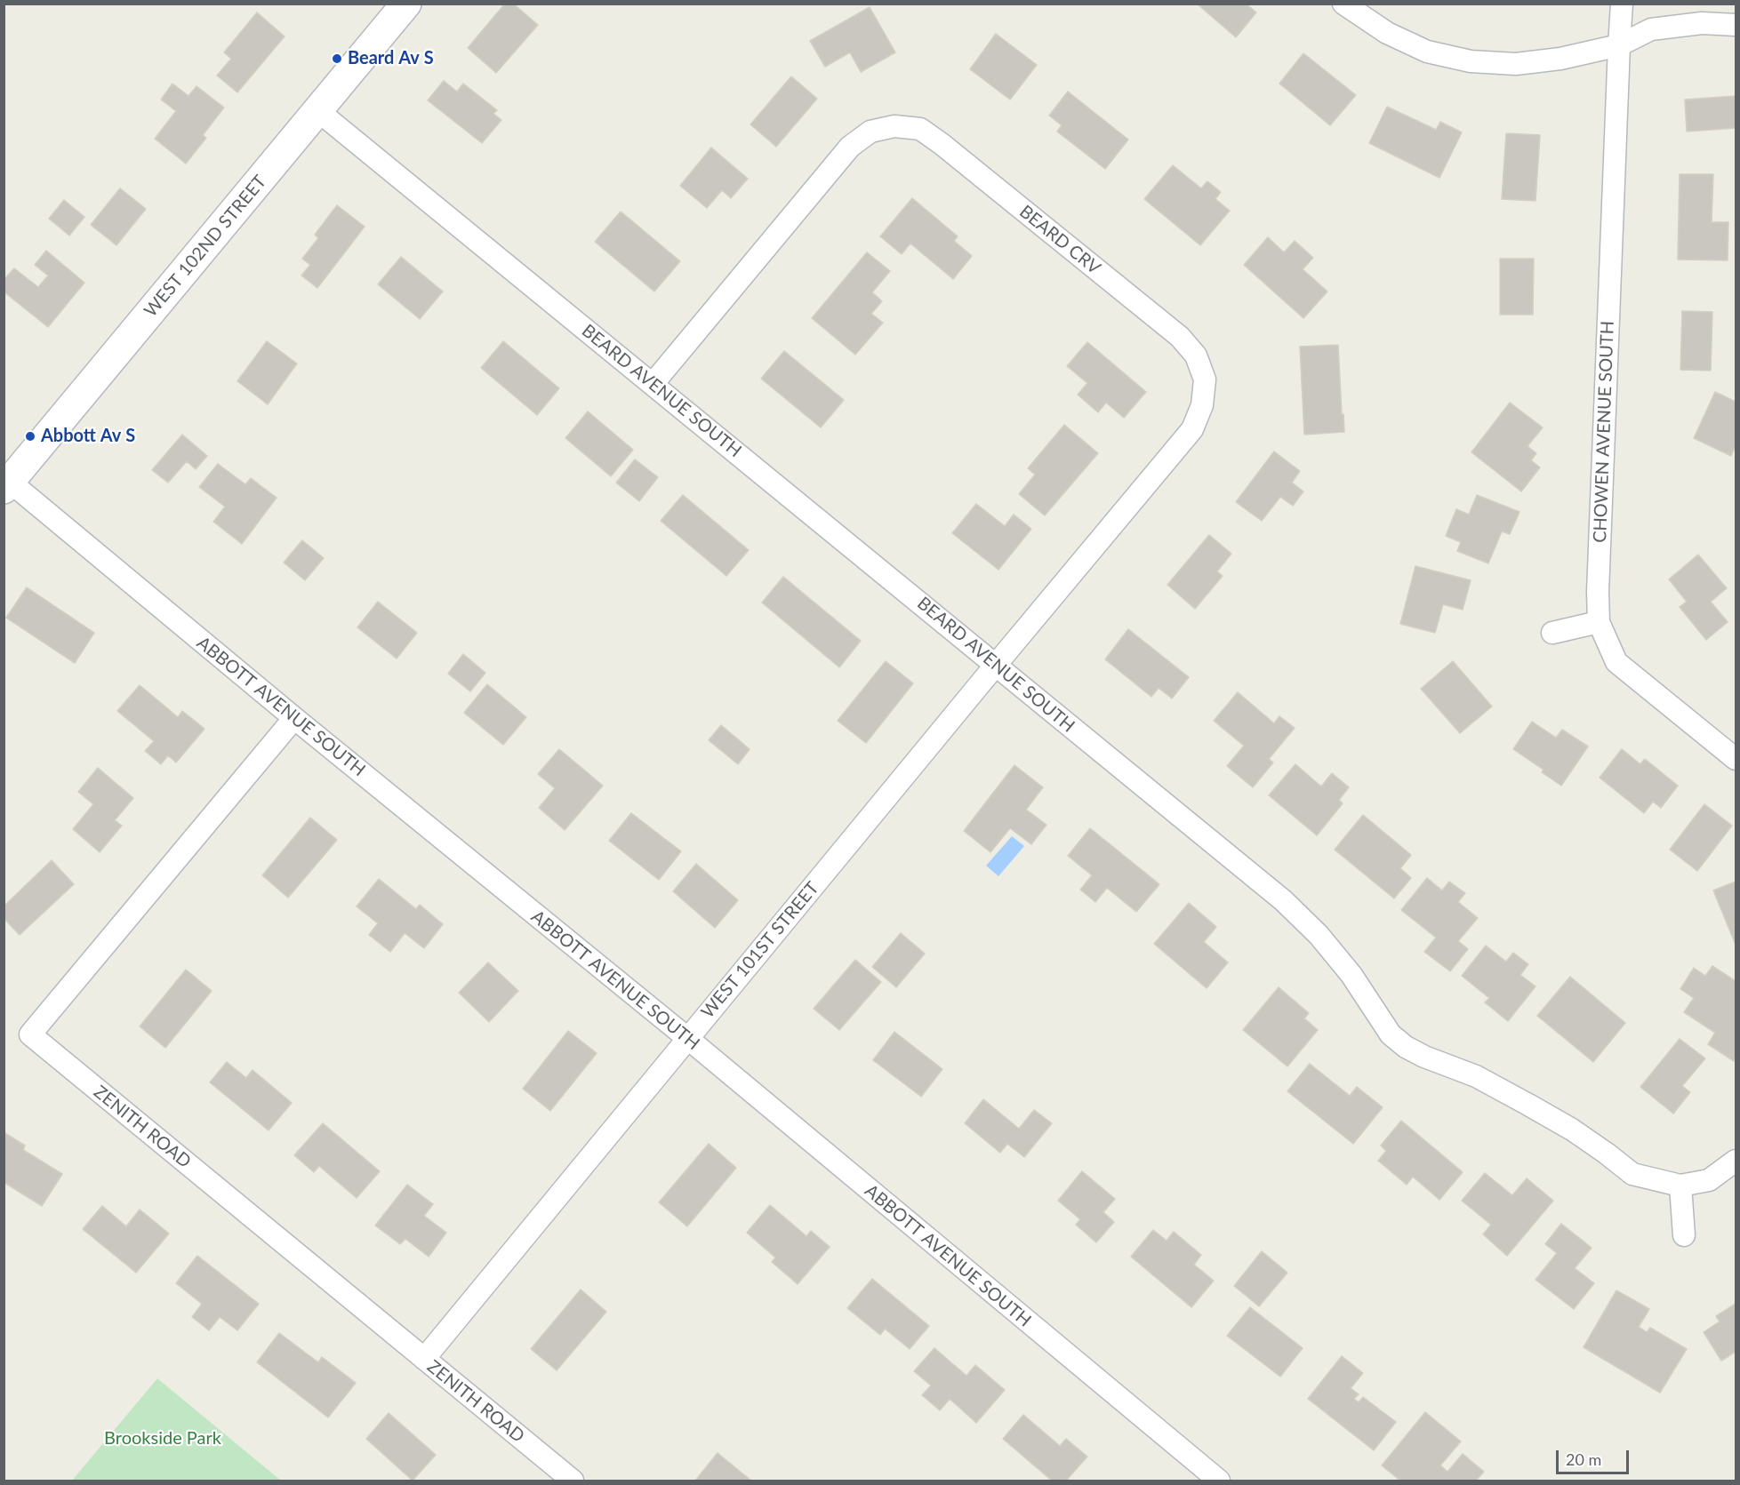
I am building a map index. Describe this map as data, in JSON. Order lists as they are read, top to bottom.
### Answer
{
  "streets": {
    "street": [
      "BEARD CRV",
      "WEST 102ND STREET",
      "BEARD AVENUE SOUTH",
      "CHOWEN AVENUE SOUTH",
      "ABBOTT AVENUE SOUTH",
      "WEST 101ST STREET",
      "ZENITH ROAD"
    ]
  },
  "crossings": [
    ["BEARD CRV", "BEARD AVENUE SOUTH"],
    ["BEARD CRV", "WEST 101ST STREET"],
    ["WEST 102ND STREET", "BEARD AVENUE SOUTH"],
    ["WEST 102ND STREET", "ABBOTT AVENUE SOUTH"],
    ["BEARD AVENUE SOUTH", "WEST 101ST STREET"],
    ["ABBOTT AVENUE SOUTH", "WEST 101ST STREET"],
    ["ABBOTT AVENUE SOUTH", "ZENITH ROAD"],
    ["WEST 101ST STREET", "ZENITH ROAD"]
  ],
  "parks": ["Brookside Park"],
  "places": ["Beard Av S", "Abbott Av S"],
  "scale_bar": "20 m"
}
